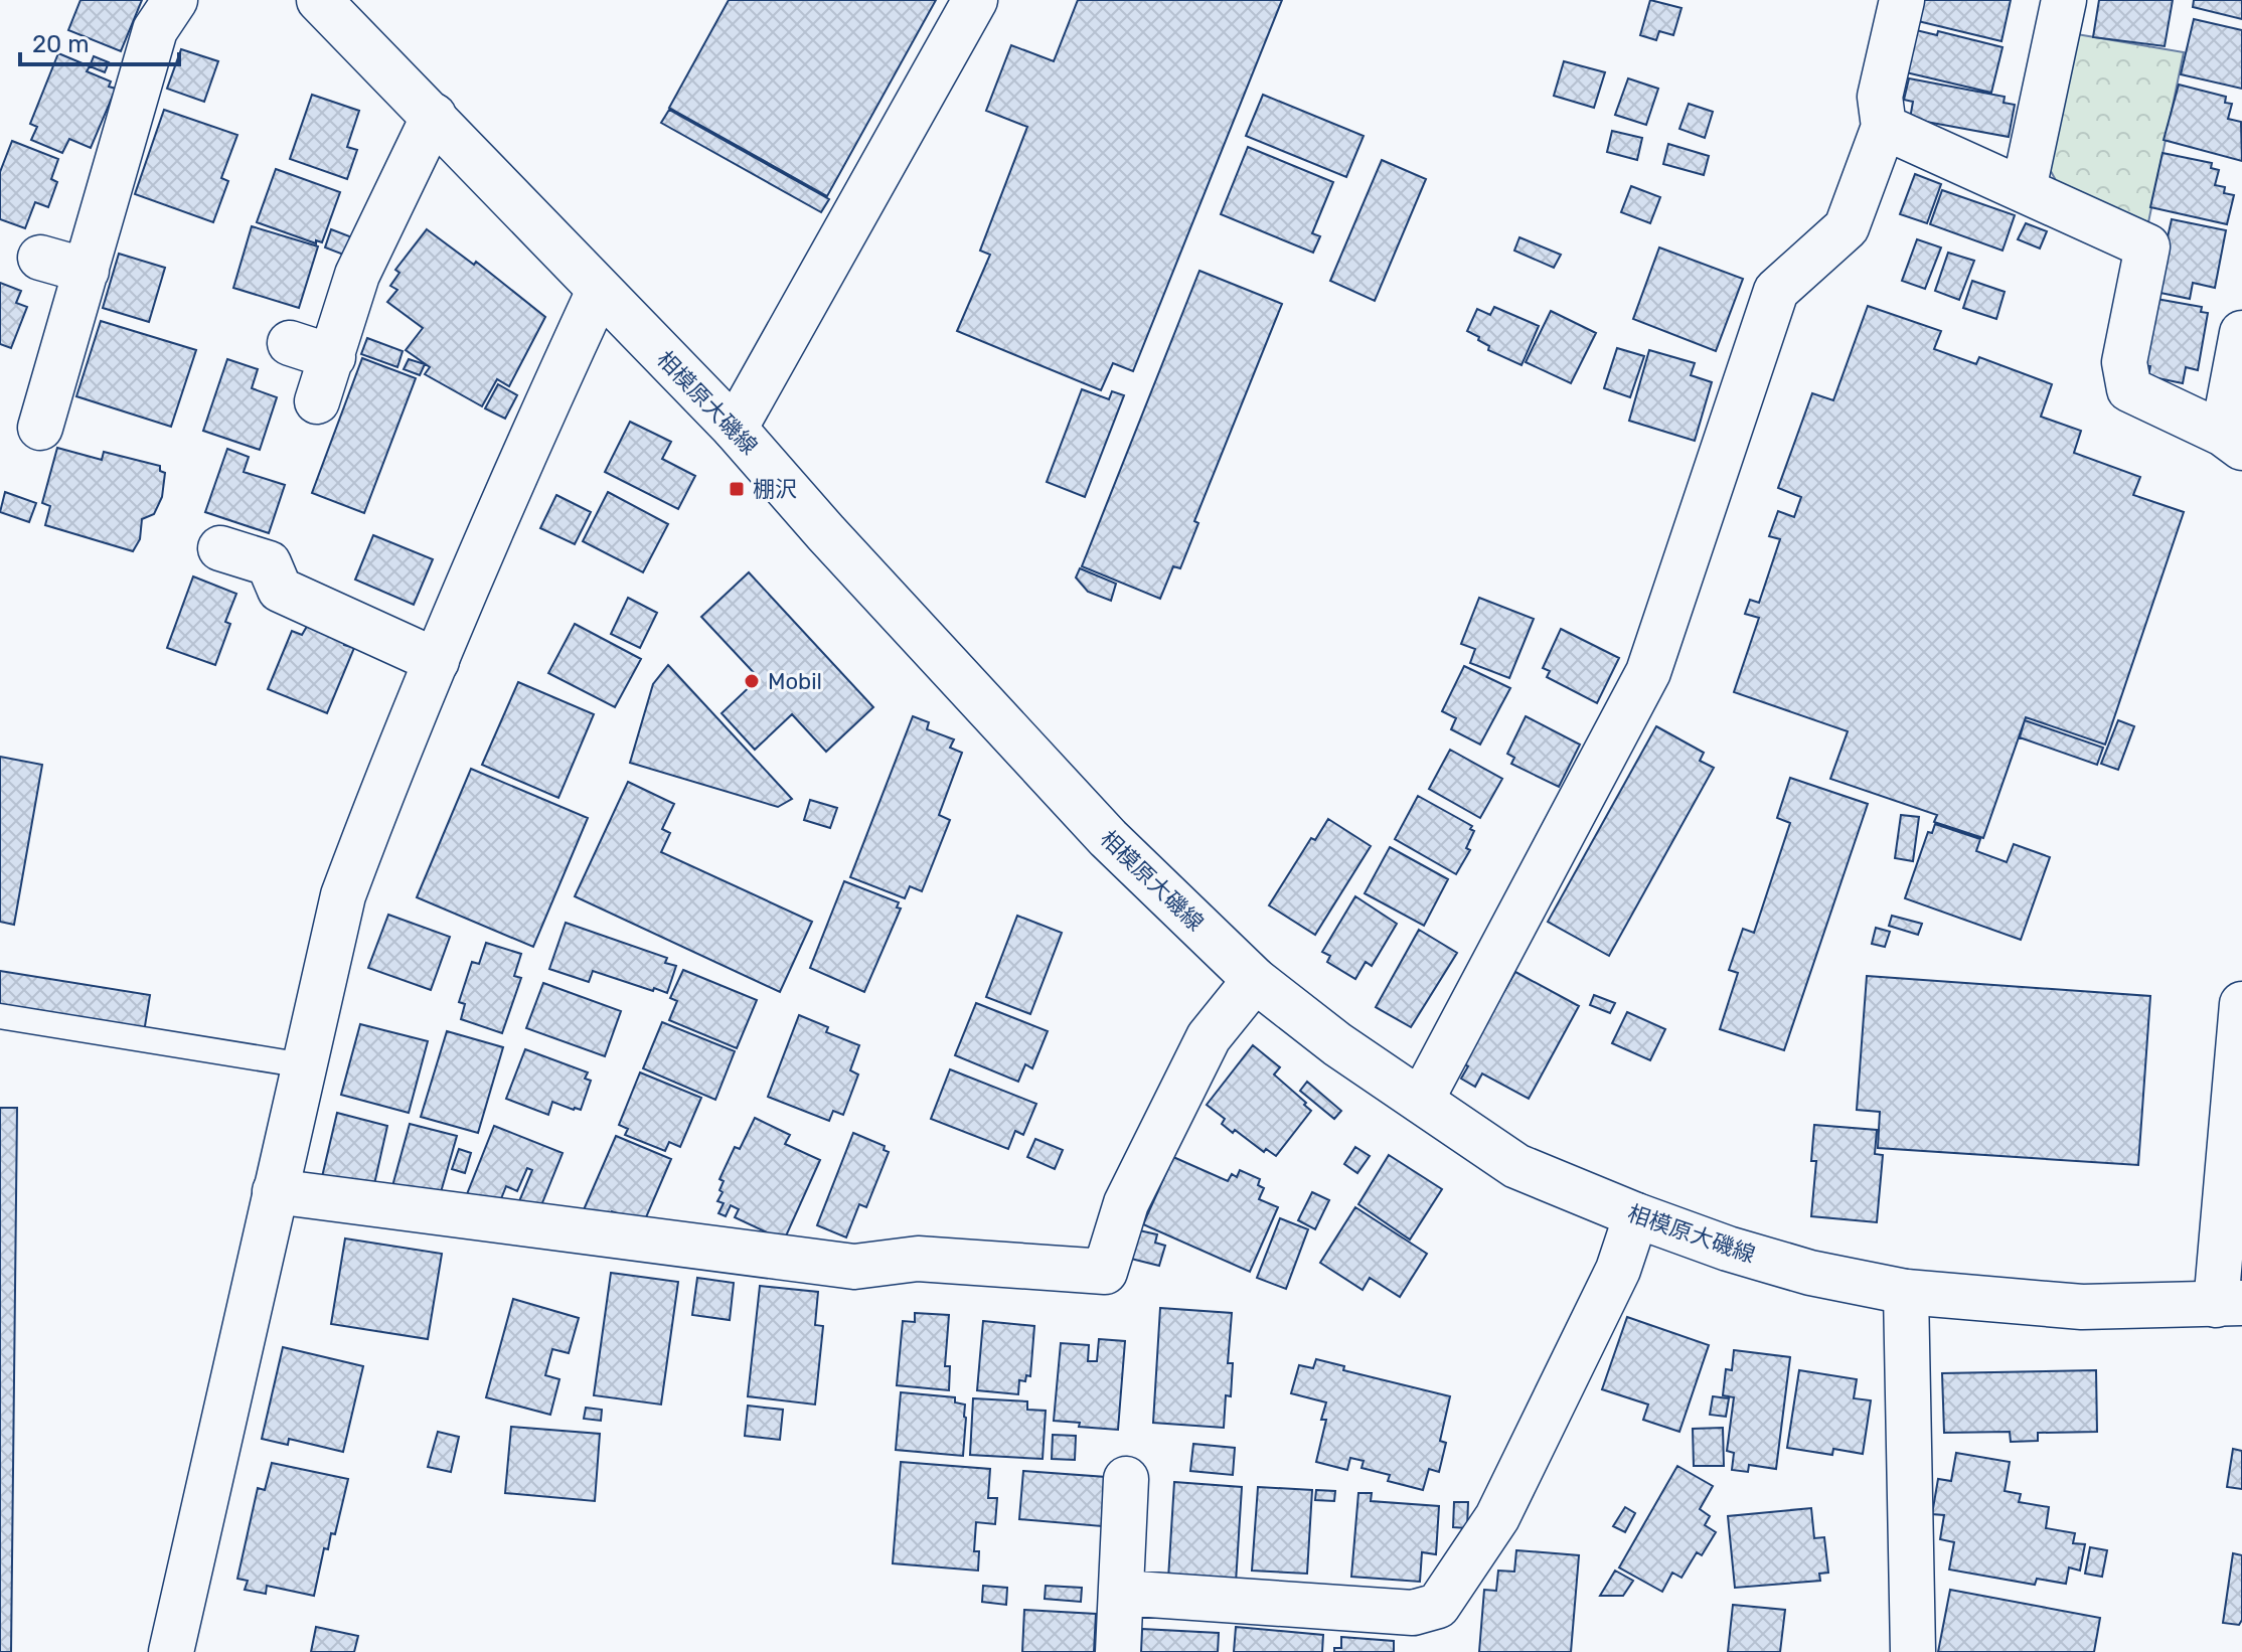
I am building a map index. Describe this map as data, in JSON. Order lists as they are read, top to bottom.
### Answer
{
  "streets": {
    "street": ["相模原大磯線"]
  },
  "places": {
    "transit": ["棚沢"],
    "other": ["Mobil"]
  },
  "scale_bar": "20 m"
}
